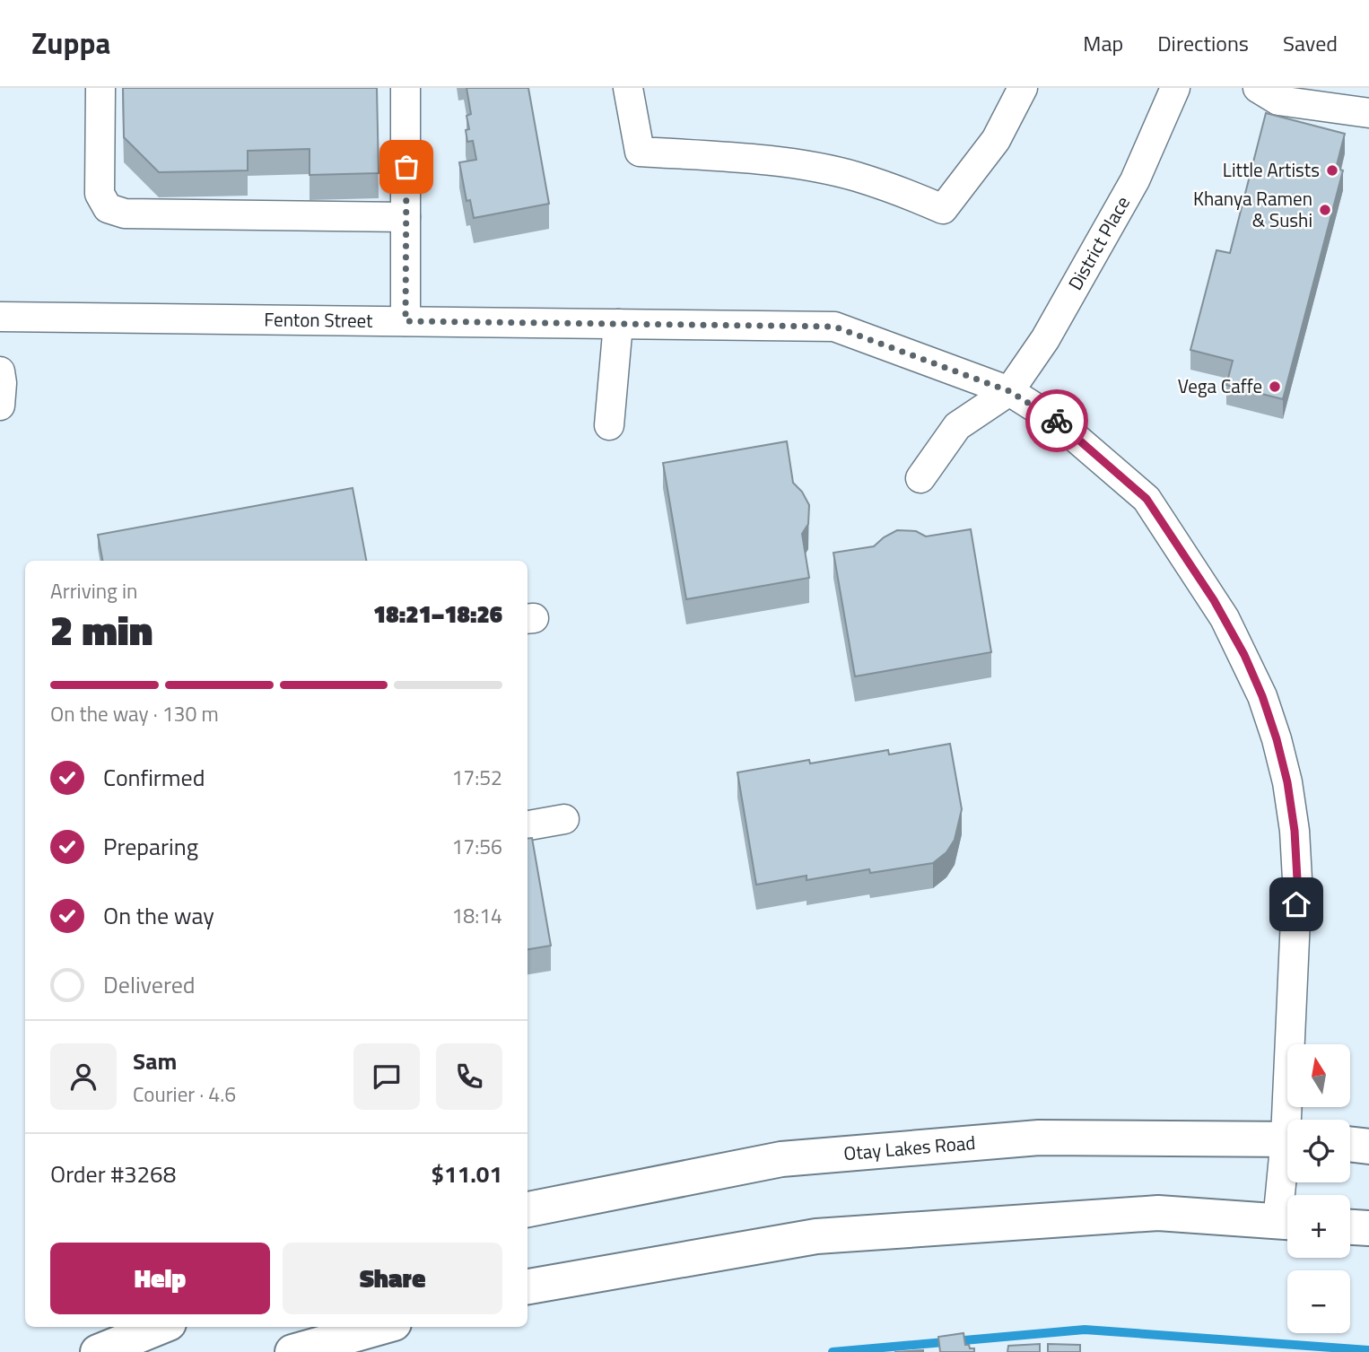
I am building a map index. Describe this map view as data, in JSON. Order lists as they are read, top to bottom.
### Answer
{
  "streets": {
    "main road": ["Otay Lakes Road"],
    "street": ["District Place", "Fenton Street"]
  },
  "crossings": [
    ["District Place", "Fenton Street"]
  ],
  "places": ["Little Artists", "Khanya Ramen & Sushi", "Vega Caffe"],
  "north": "top",
  "page": {
    "header": "Zuppa",
    "nav": ["Map", "Directions", "Saved"],
    "heading": ["2 min", "Arriving in", "18:21–18:26"],
    "panel": [
      "Sam",
      "Courier · 4.6",
      "Order #3268",
      "$11.01"
    ],
    "bar": "On the way · 130 m",
    "list": [
      ["Confirmed", "17:52"],
      ["Preparing", "17:56"],
      ["On the way", "18:14"],
      "Delivered"
    ],
    "map_buttons": ["+", "−"],
    "buttons": ["Help", "Share"]
  }
}
